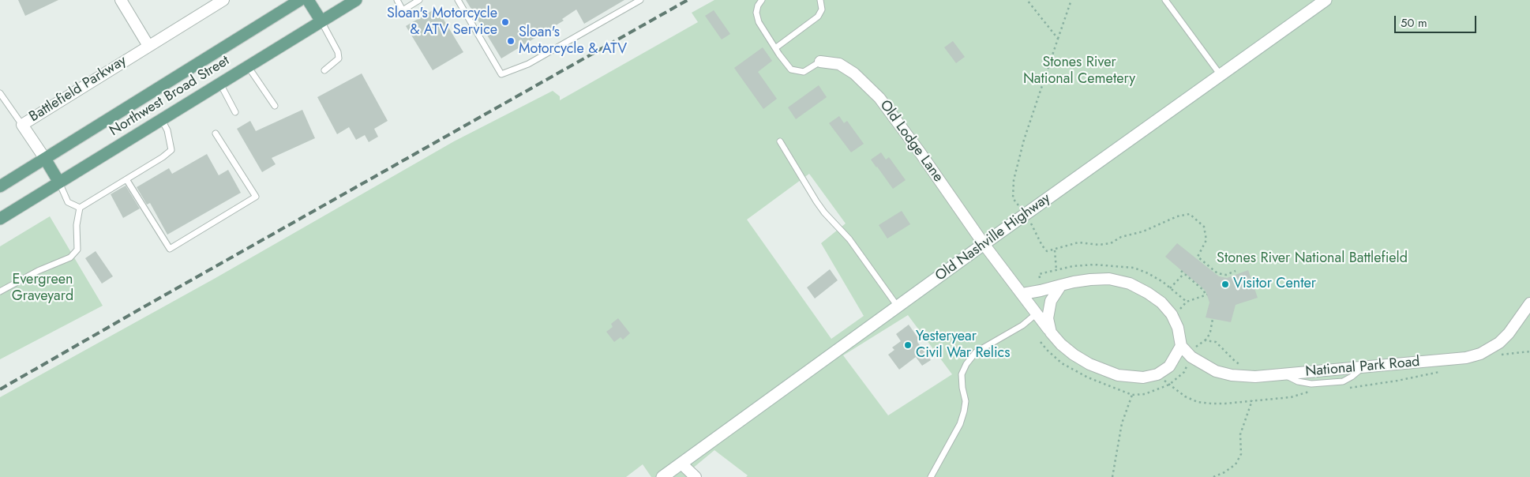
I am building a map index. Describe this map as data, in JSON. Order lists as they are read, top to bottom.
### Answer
{
  "streets": {
    "main road": ["Northwest Broad Street", "Old Nashville Highway"],
    "street": ["Battlefield Parkway", "Old Lodge Lane", "National Park Road"]
  },
  "crossings": [
    ["Battlefield Parkway", "Northwest Broad Street"],
    ["Old Lodge Lane", "Old Nashville Highway"]
  ],
  "parks": ["Stones River National Cemetery", "Stones River National Battlefield", "Evergreen Graveyard"],
  "places": [
    "Sloan's Motorcycle & ATV Service",
    "Sloan's Motorcycle & ATV",
    "Visitor Center",
    "Yesteryear Civil War Relics"
  ],
  "scale_bar": "50 m"
}
